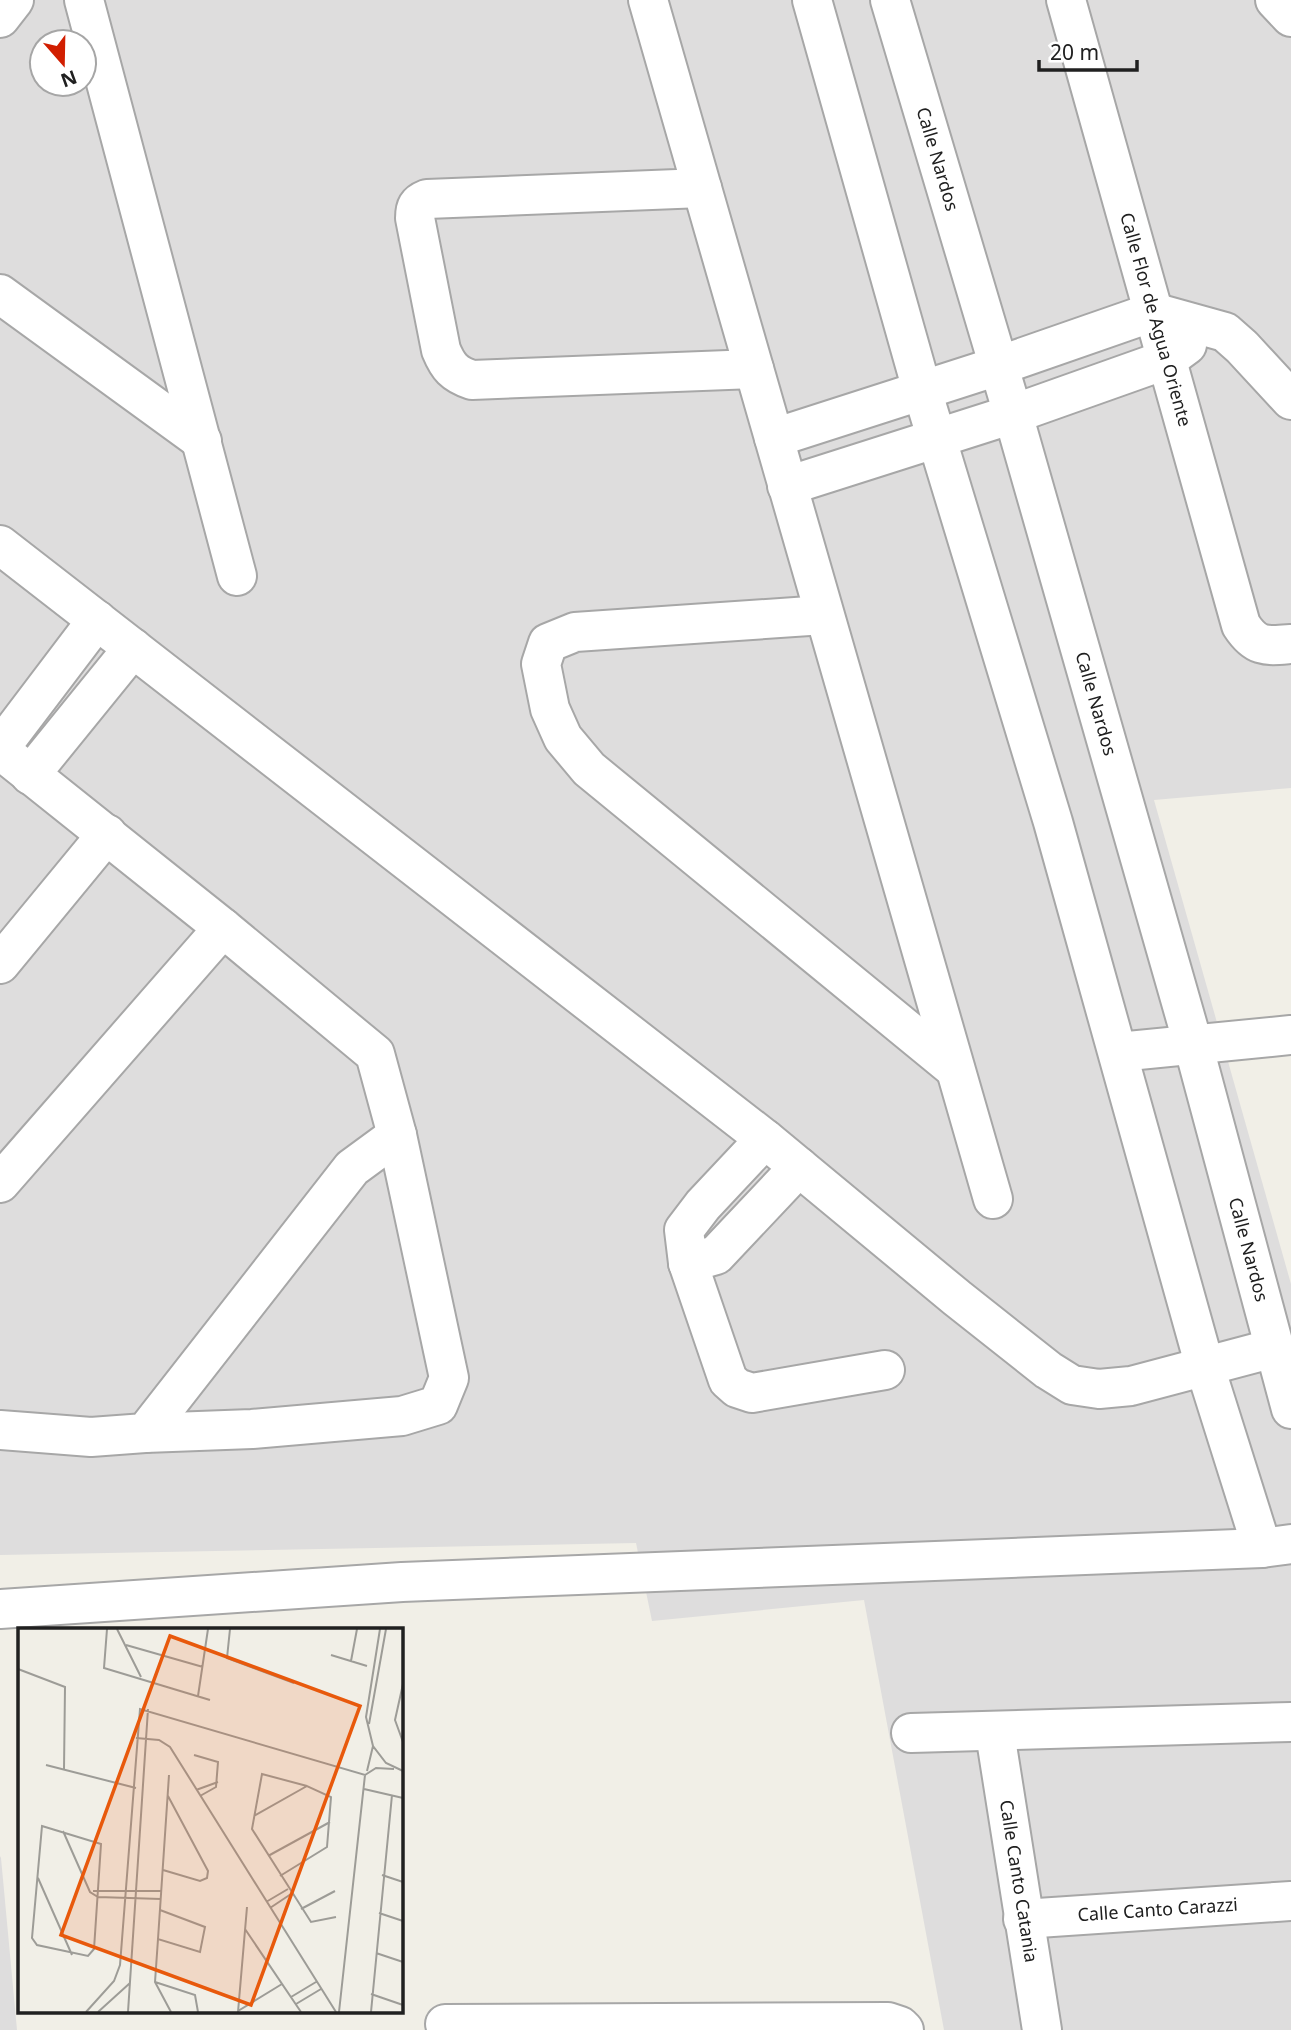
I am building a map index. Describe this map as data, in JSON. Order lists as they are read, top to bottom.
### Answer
{
  "streets": {
    "street": [
      "Calle Nardos",
      "Calle Flor de Agua Oriente",
      "Calle Canto Catania",
      "Calle Canto Carazzi"
    ]
  },
  "crossings": [
    ["Calle Canto Catania", "Calle Canto Carazzi"]
  ],
  "scale_bar": "20 m",
  "north": "bottom"
}
